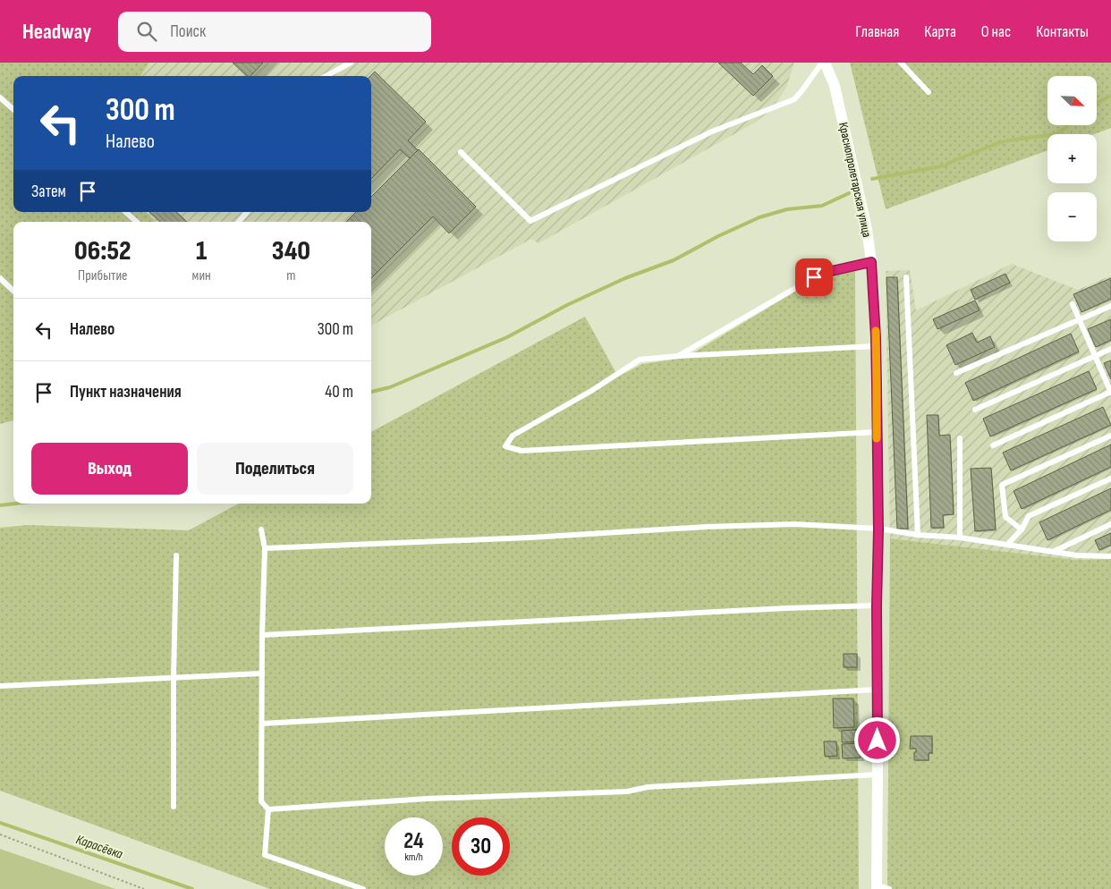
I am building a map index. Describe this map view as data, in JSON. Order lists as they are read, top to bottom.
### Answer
{
  "streets": {
    "street": ["Краснопролетарская улица"]
  },
  "water": ["Карасёвка"],
  "north": "bottom right",
  "page": {
    "header": "Headway",
    "search": "Поиск",
    "nav": [
      "Главная",
      "Карта",
      "О нас",
      "Контакты"
    ],
    "map_buttons": ["+", "−"],
    "turn": ["300 m", "Налево"],
    "then": "Затем",
    "eta": [
      "06:52",
      "Прибытие",
      "1",
      "мин",
      "340",
      "m"
    ],
    "list": [
      {
        "name": "Налево",
        "value": "300 m"
      },
      {
        "name": "Пункт назначения",
        "value": "40 m"
      }
    ],
    "buttons": ["Выход", "Поделиться"],
    "speed": "24 km/h",
    "limit": "30"
  }
}
